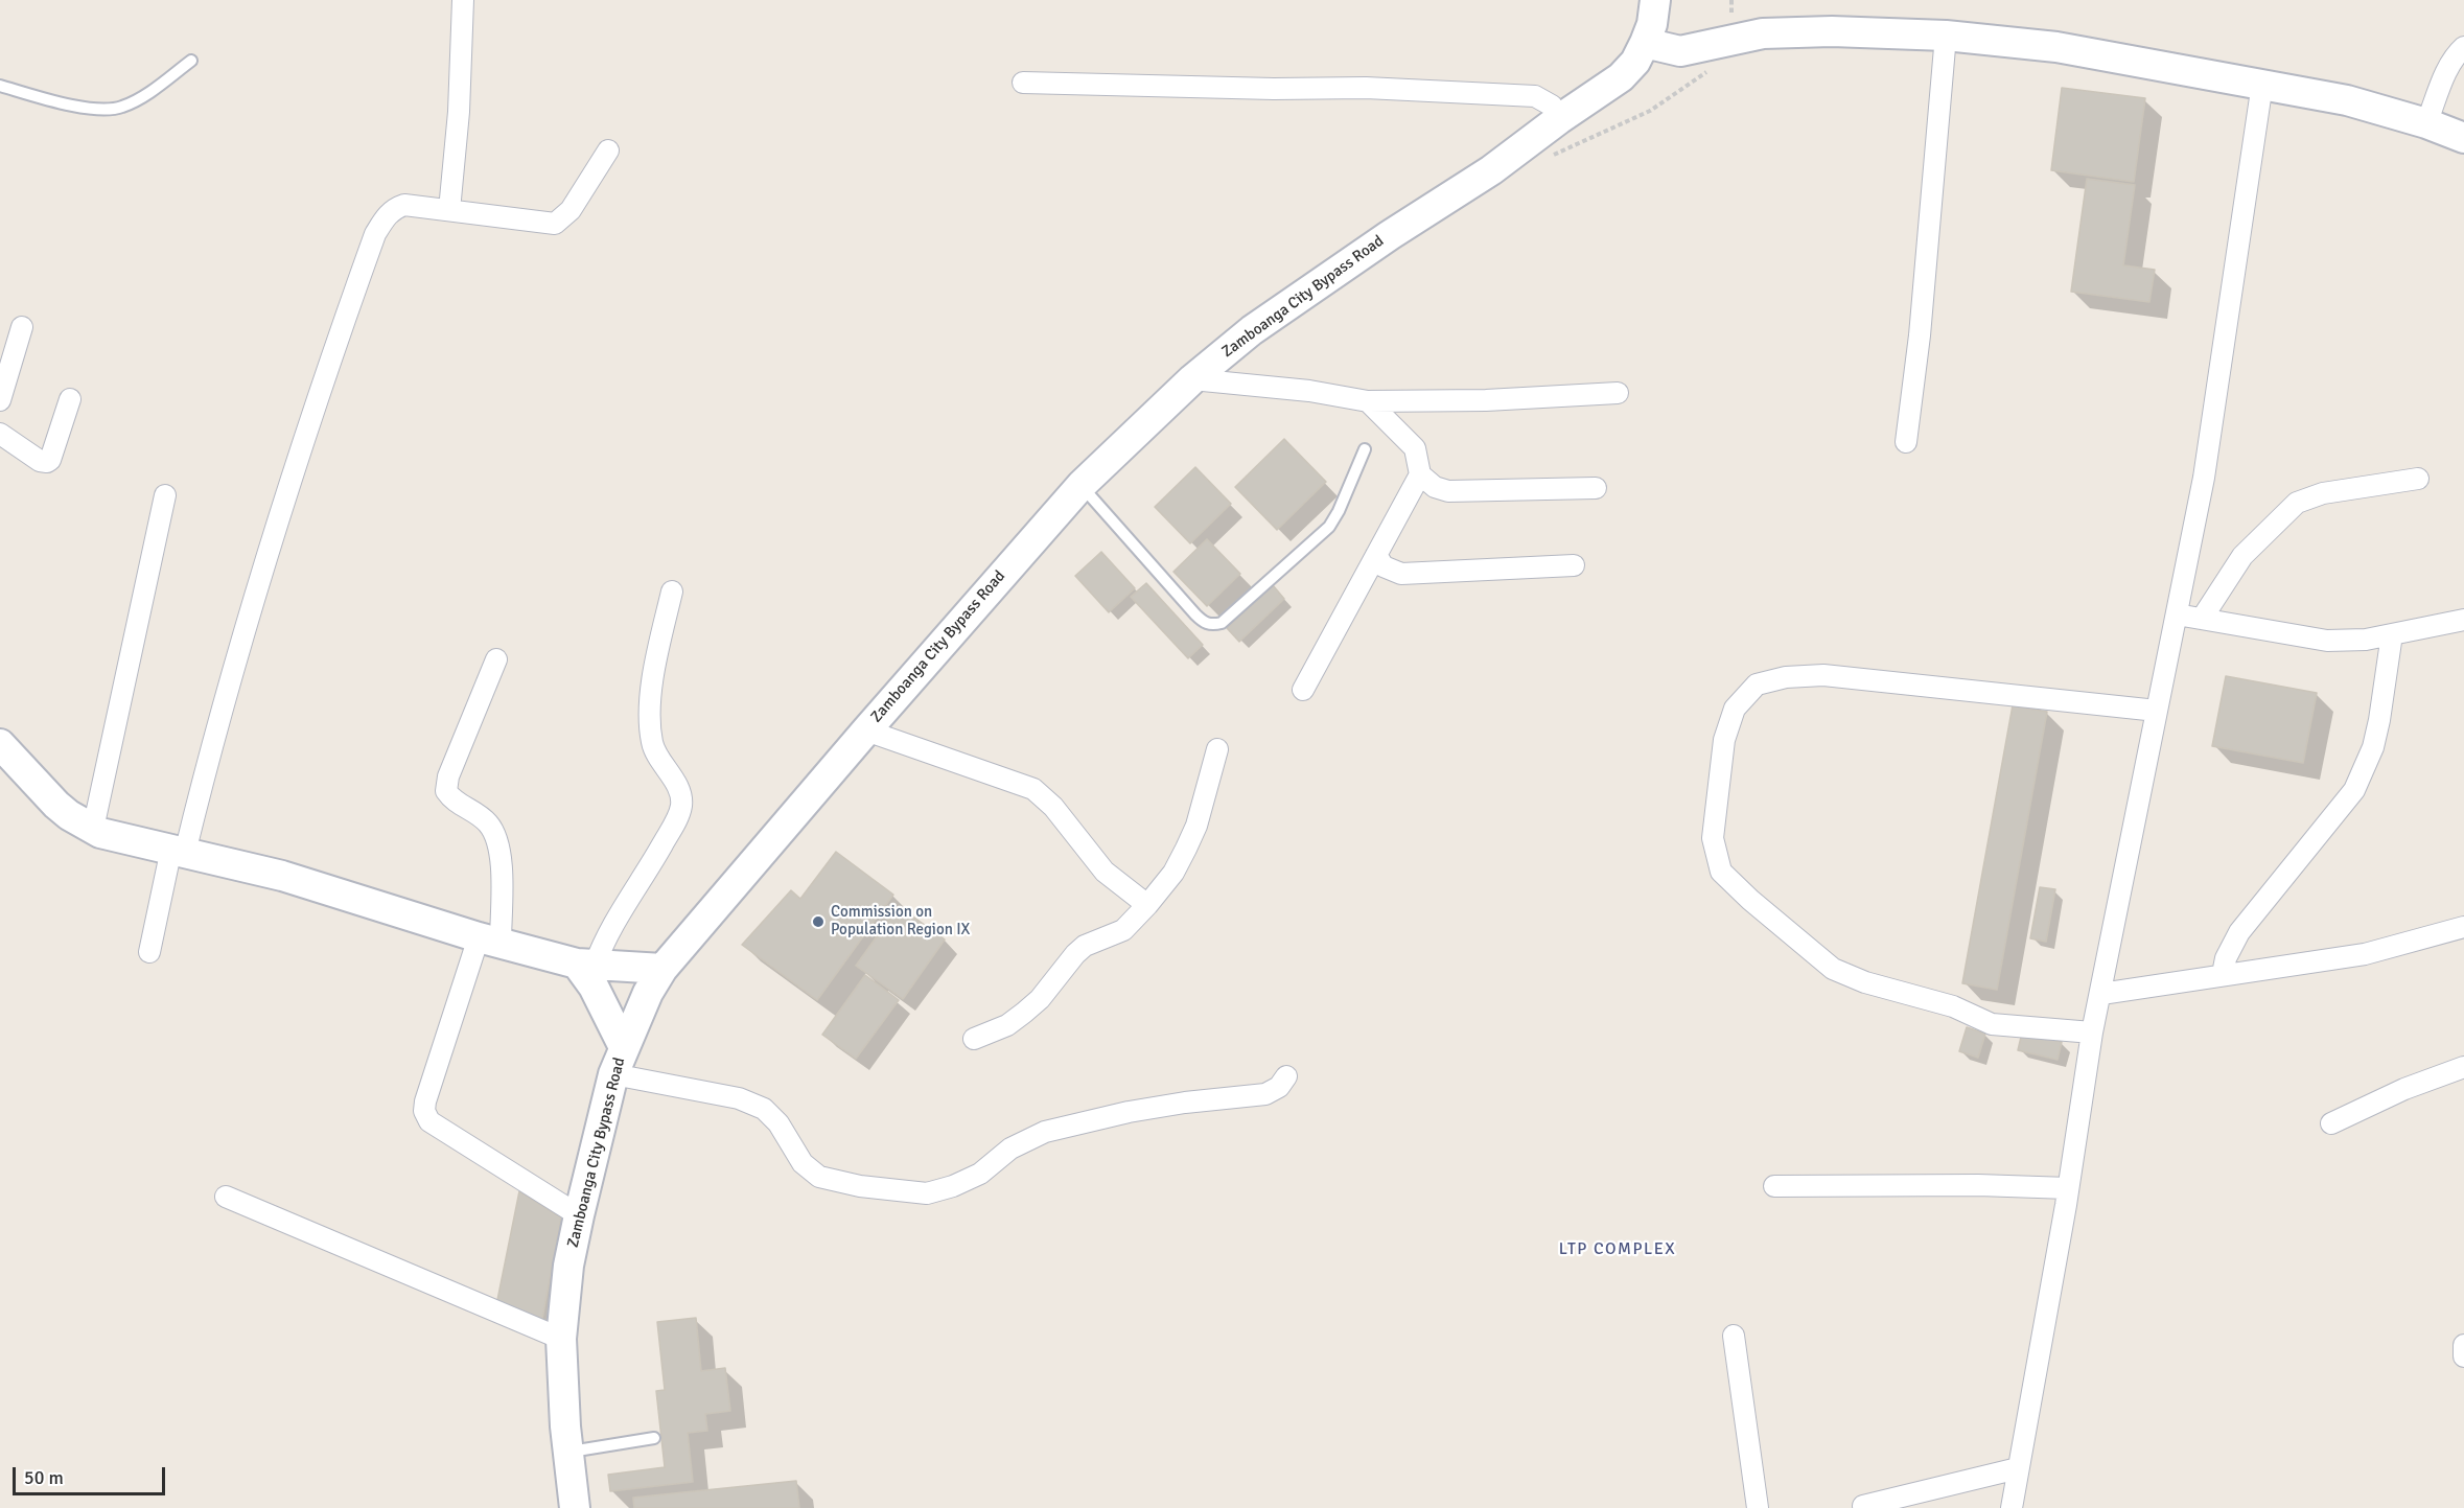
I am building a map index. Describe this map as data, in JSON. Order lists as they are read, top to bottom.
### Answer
{
  "streets": {
    "main road": ["Zamboanga City Bypass Road"]
  },
  "districts": ["LTP COMPLEX"],
  "places": ["Commission on Population Region IX"],
  "scale_bar": "50 m"
}
